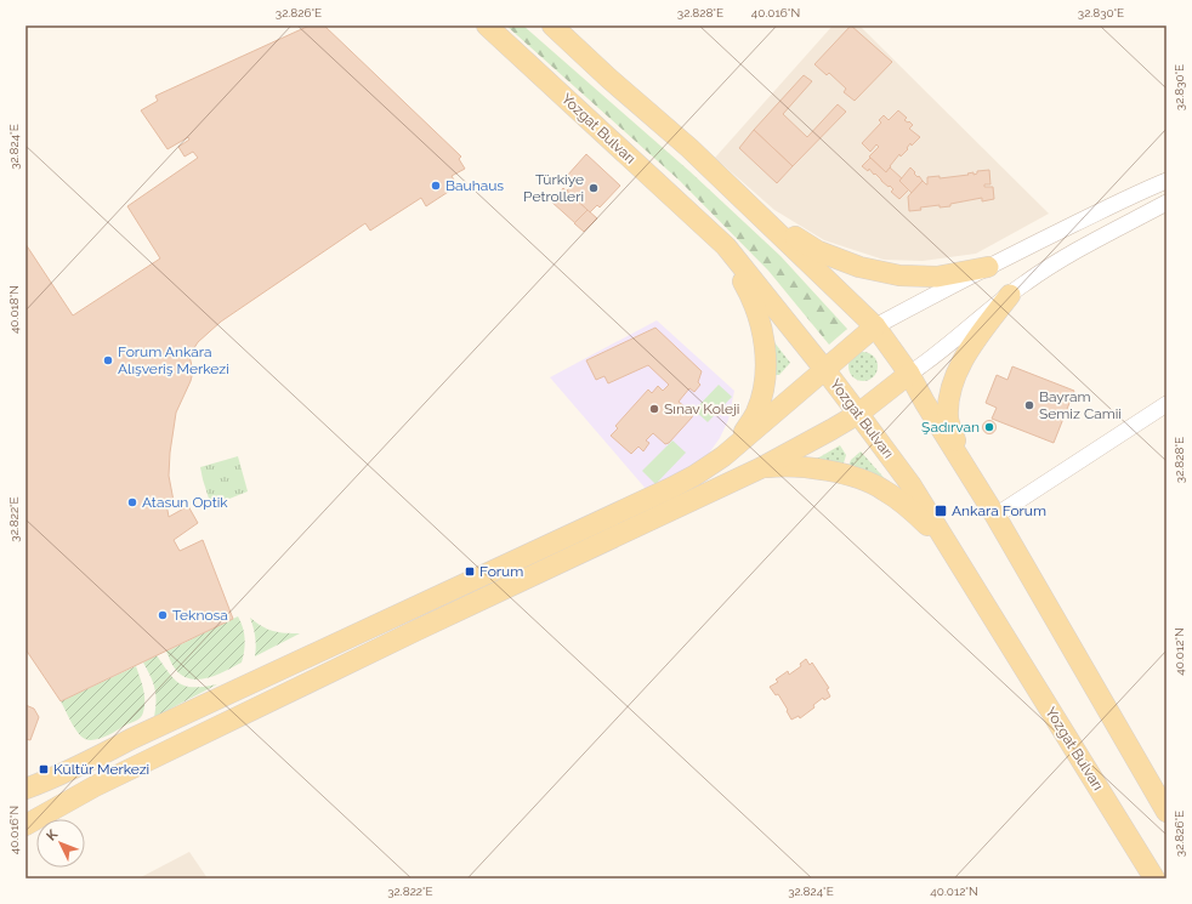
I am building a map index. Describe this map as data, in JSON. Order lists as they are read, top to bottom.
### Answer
{
  "streets": {
    "main road": ["Yozgat Bulvarı"]
  },
  "places": {
    "other": [
      "Bauhaus",
      "Türkiye Petrolleri",
      "Forum Ankara Alışveriş Merkezi",
      "Bayram Semiz Camii",
      "Sınav Koleji",
      "Şadırvan",
      "Atasun Optik",
      "Teknosa"
    ],
    "transit": ["Ankara Forum", "Forum", "Kültür Merkezi"]
  },
  "north": "top left",
  "coordinates": [
    "32.826°E",
    "32.828°E",
    "40.016°N",
    "32.830°E",
    "32.824°E",
    "40.018°N",
    "32.822°E",
    "40.012°N"
  ]
}
